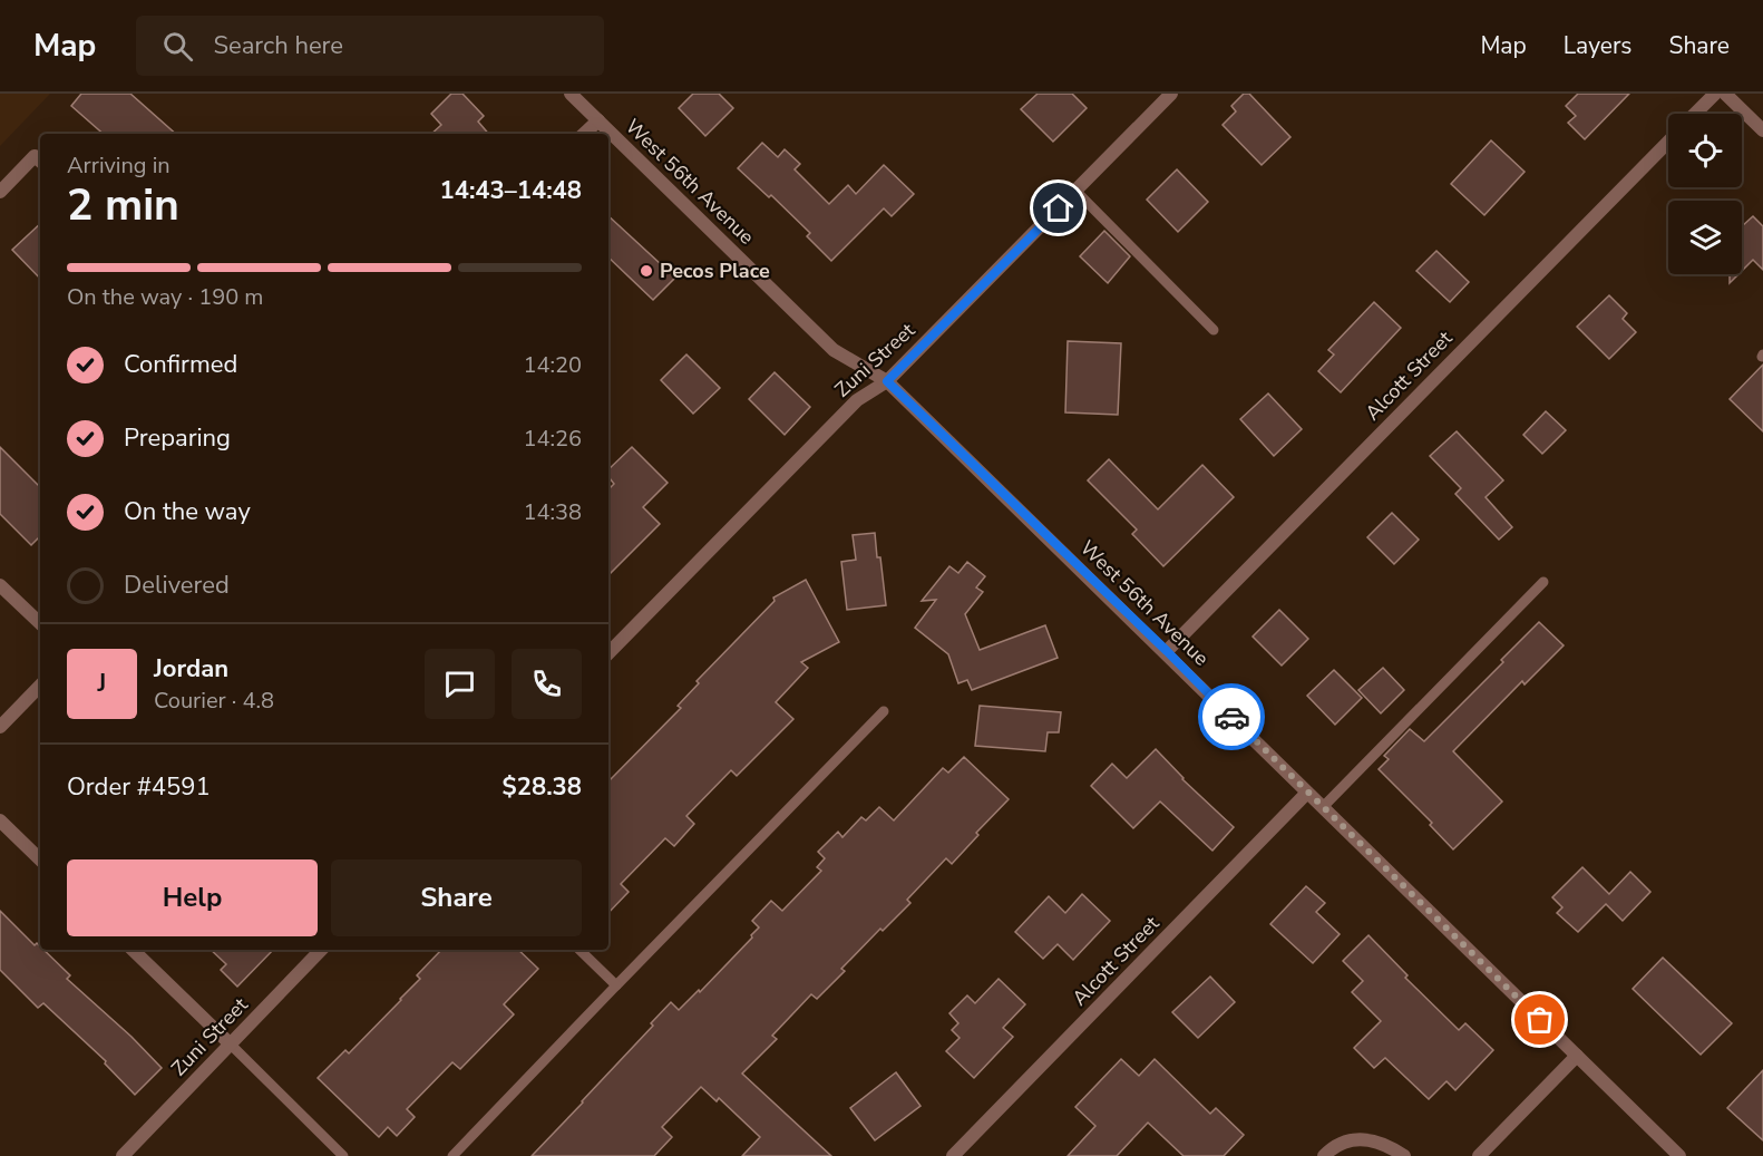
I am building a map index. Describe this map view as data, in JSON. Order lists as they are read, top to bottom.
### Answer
{
  "streets": {
    "street": ["West 56th Avenue", "Zuni Street", "Alcott Street"]
  },
  "crossings": [
    ["West 56th Avenue", "Zuni Street"],
    ["West 56th Avenue", "Alcott Street"]
  ],
  "places": ["Pecos Place"],
  "page": {
    "header": "Map",
    "search": "Search here",
    "nav": ["Map", "Layers", "Share"],
    "heading": ["2 min", "Arriving in", "14:43–14:48"],
    "panel": [
      "Jordan",
      "Courier · 4.8",
      "Order #4591",
      "$28.38"
    ],
    "bar": "On the way · 190 m",
    "list": [
      ["Confirmed", "14:20"],
      ["Preparing", "14:26"],
      ["On the way", "14:38"],
      "Delivered"
    ],
    "round": "J",
    "buttons": ["Help", "Share"]
  }
}
